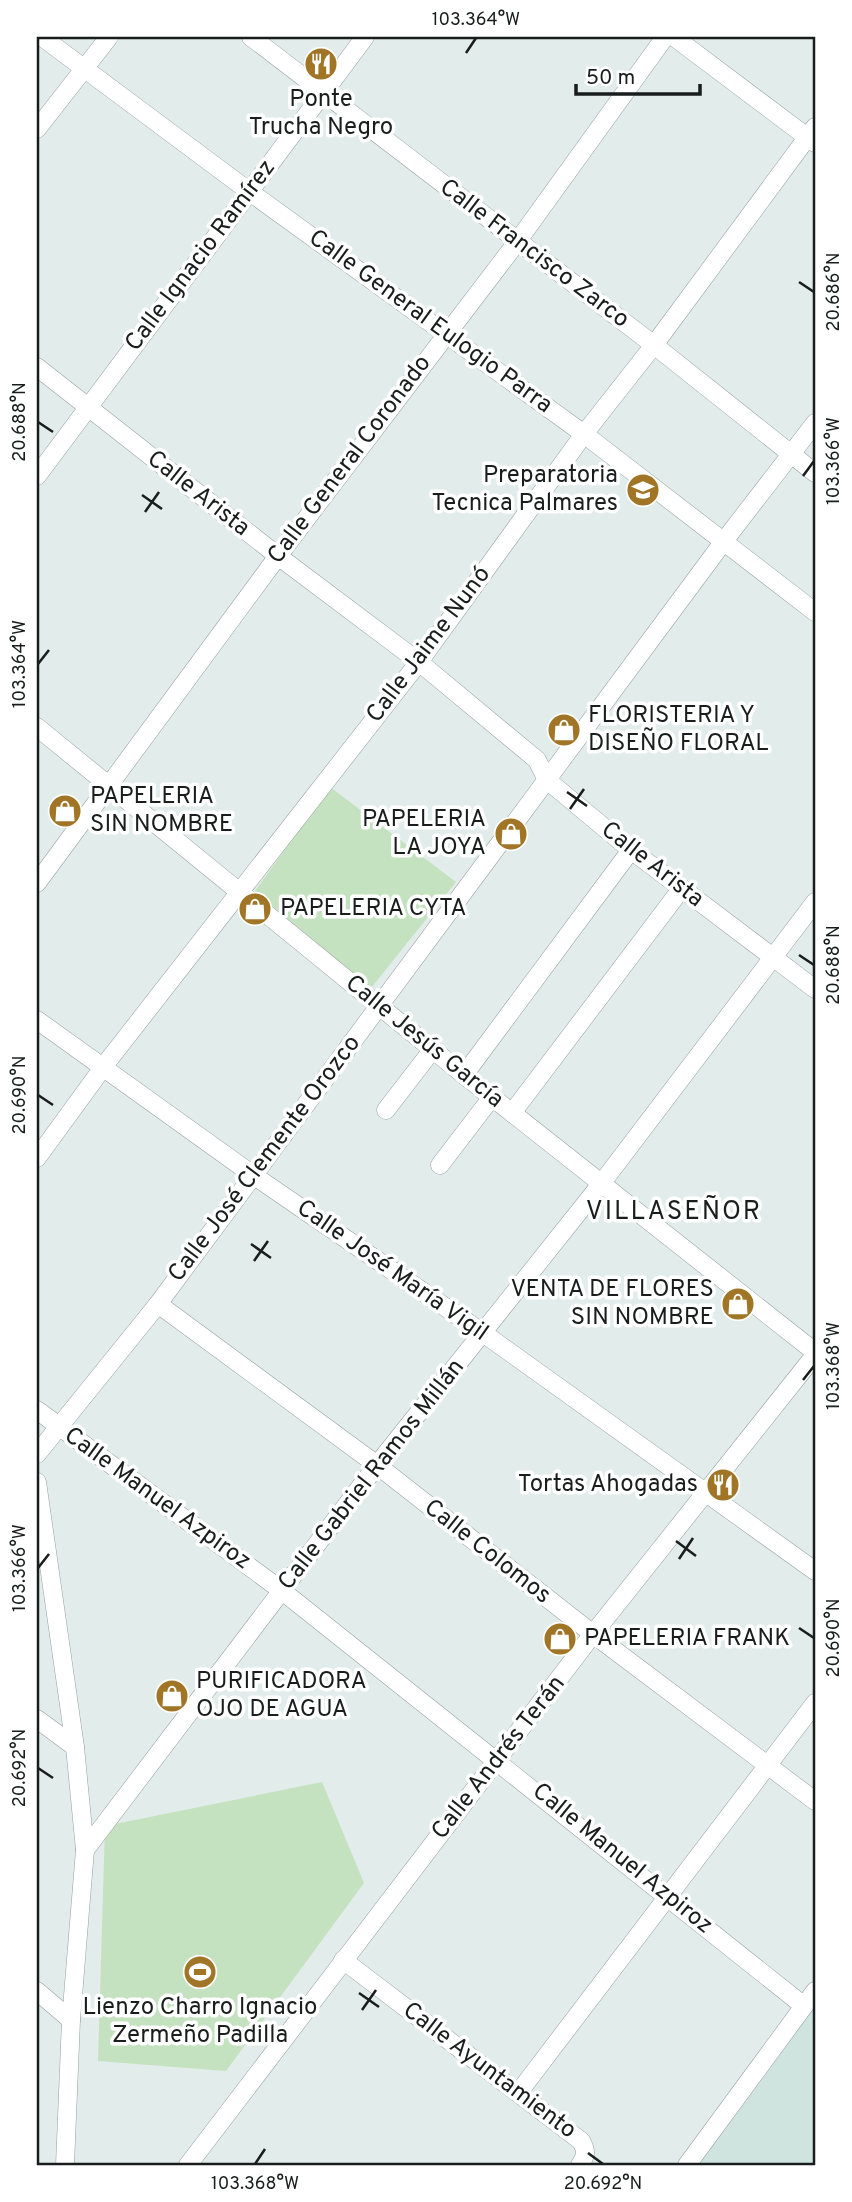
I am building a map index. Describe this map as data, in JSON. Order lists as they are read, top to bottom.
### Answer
{
  "streets": {
    "street": [
      "Calle Francisco Zarco",
      "Calle Ignacio Ramírez",
      "Calle General Eulogio Parra",
      "Calle General Coronado",
      "Calle Arista",
      "Calle Jaime Nunó",
      "Calle Jesús García",
      "Calle José Clemente Orozco",
      "Calle José María Vigil",
      "Calle Gabriel Ramos Millán",
      "Calle Manuel Azpiroz",
      "Calle Colomos",
      "Calle Andrés Terán",
      "Calle Ayuntamiento"
    ]
  },
  "crossings": [
    ["Calle Francisco Zarco", "Calle Ignacio Ramírez"],
    ["Calle Francisco Zarco", "Calle General Coronado"],
    ["Calle Francisco Zarco", "Calle Jaime Nunó"],
    ["Calle Francisco Zarco", "Calle José Clemente Orozco"],
    ["Calle Ignacio Ramírez", "Calle General Eulogio Parra"],
    ["Calle Ignacio Ramírez", "Calle Arista"],
    ["Calle General Eulogio Parra", "Calle General Coronado"],
    ["Calle General Eulogio Parra", "Calle Jaime Nunó"],
    ["Calle General Eulogio Parra", "Calle José Clemente Orozco"],
    ["Calle General Coronado", "Calle Arista"],
    ["Calle General Coronado", "Calle Jesús García"],
    ["Calle Arista", "Calle Jaime Nunó"],
    ["Calle Arista", "Calle José Clemente Orozco"],
    ["Calle Arista", "Calle Gabriel Ramos Millán"],
    ["Calle Jaime Nunó", "Calle Jesús García"],
    ["Calle Jaime Nunó", "Calle José María Vigil"],
    ["Calle Jesús García", "Calle José Clemente Orozco"],
    ["Calle Jesús García", "Calle Gabriel Ramos Millán"],
    ["Calle Jesús García", "Calle Andrés Terán"],
    ["Calle José Clemente Orozco", "Calle José María Vigil"],
    ["Calle José Clemente Orozco", "Calle Manuel Azpiroz"],
    ["Calle José Clemente Orozco", "Calle Colomos"],
    ["Calle José María Vigil", "Calle Gabriel Ramos Millán"],
    ["Calle José María Vigil", "Calle Andrés Terán"],
    ["Calle Gabriel Ramos Millán", "Calle Manuel Azpiroz"],
    ["Calle Gabriel Ramos Millán", "Calle Colomos"],
    ["Calle Manuel Azpiroz", "Calle Andrés Terán"],
    ["Calle Colomos", "Calle Andrés Terán"],
    ["Calle Andrés Terán", "Calle Ayuntamiento"]
  ],
  "districts": ["VILLASEÑOR"],
  "places": {
    "restaurant": ["Ponte Trucha Negro", "Tortas Ahogadas"],
    "school or university": ["Preparatoria Tecnica Palmares"],
    "shop": [
      "FLORISTERIA Y DISEÑO FLORAL",
      "PAPELERIA SIN NOMBRE",
      "PAPELERIA LA JOYA",
      "PAPELERIA CYTA",
      "VENTA DE FLORES SIN NOMBRE",
      "PAPELERIA FRANK",
      "PURIFICADORA OJO DE AGUA"
    ],
    "sports": ["Lienzo Charro Ignacio Zermeño Padilla"]
  },
  "scale_bar": "50 m",
  "coordinates": [
    "103.364°W",
    "20.686°N",
    "20.688°N",
    "103.366°W",
    "20.690°N",
    "103.368°W",
    "20.692°N"
  ]
}
